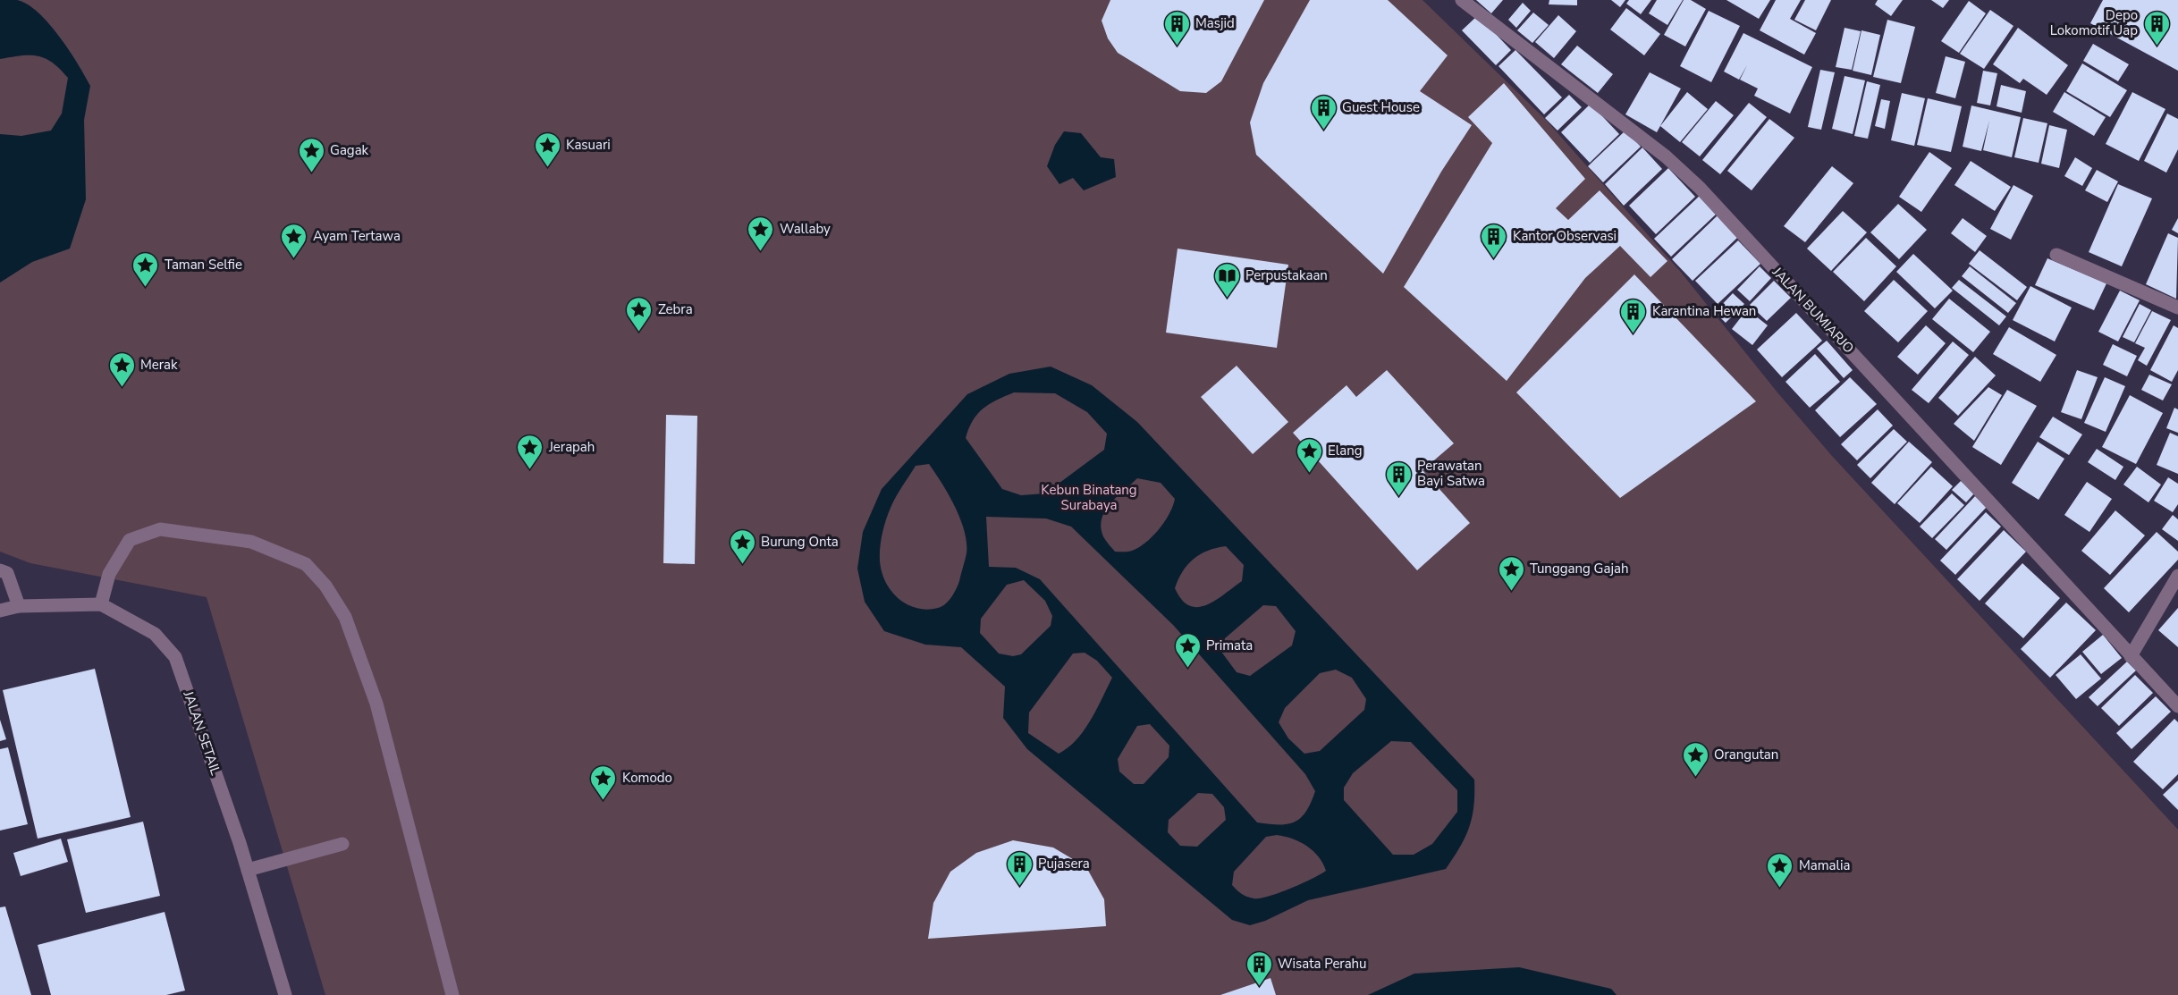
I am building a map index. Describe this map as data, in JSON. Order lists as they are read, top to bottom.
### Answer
{
  "streets": {
    "street": ["JALAN BUMIARJO", "JALAN SETAIL"]
  },
  "parks": ["Kebun Binatang Surabaya"],
  "places": {
    "building": [
      "Masjid",
      "Depo Lokomotif Uap",
      "Guest House",
      "Kantor Observasi",
      "Karantina Hewan",
      "Perawatan Bayi Satwa",
      "Pujasera",
      "Wisata Perahu"
    ],
    "place": [
      "Kasuari",
      "Gagak",
      "Wallaby",
      "Ayam Tertawa",
      "Taman Selfie",
      "Zebra",
      "Merak",
      "Jerapah",
      "Elang",
      "Burung Onta",
      "Tunggang Gajah",
      "Primata",
      "Orangutan",
      "Komodo",
      "Mamalia"
    ],
    "library": ["Perpustakaan"]
  }
}
